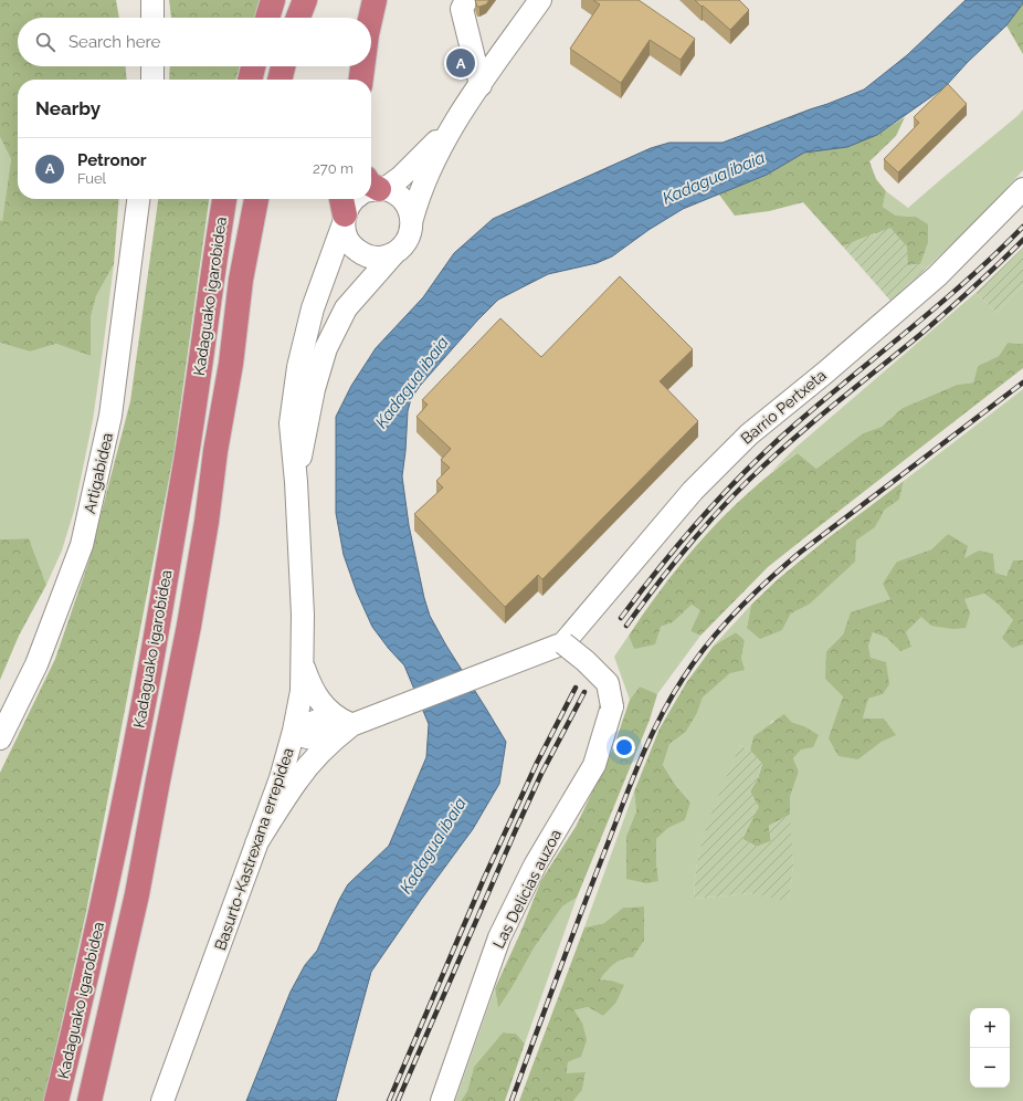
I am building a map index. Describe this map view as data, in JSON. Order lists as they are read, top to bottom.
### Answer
{
  "streets": {
    "highway": ["Kadaguako igarobidea"],
    "street": [
      "Barrio Pertxeta",
      "Artigabidea",
      "Basurto-Kastrexana errepidea",
      "Las Delicias auzoa"
    ]
  },
  "crossings": [
    ["Barrio Pertxeta", "Las Delicias auzoa"]
  ],
  "water": ["Kadagua ibaia"],
  "page": {
    "search": "Search here",
    "pins": "A",
    "heading": "Nearby",
    "list": [
      {
        "mark": "A",
        "name": "Petronor",
        "note": "Fuel",
        "value": "270 m"
      }
    ],
    "map_buttons": ["+", "−"]
  }
}
